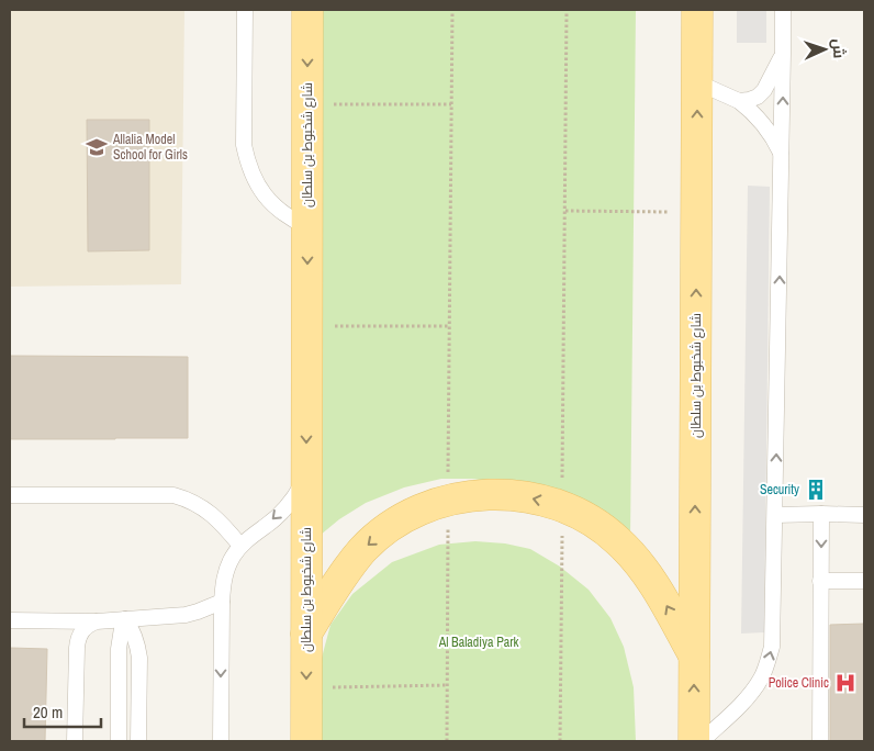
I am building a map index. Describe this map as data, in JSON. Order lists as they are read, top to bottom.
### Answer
{
  "streets": {
    "main road": ["شارع شخبوط بن سلطان"]
  },
  "parks": ["Al Baladiya Park"],
  "places": {
    "school or university": ["Allalia Model School for Girls"],
    "building": ["Security"],
    "hospital": ["Police Clinic"]
  },
  "scale_bar": "20 m",
  "north": "right"
}
